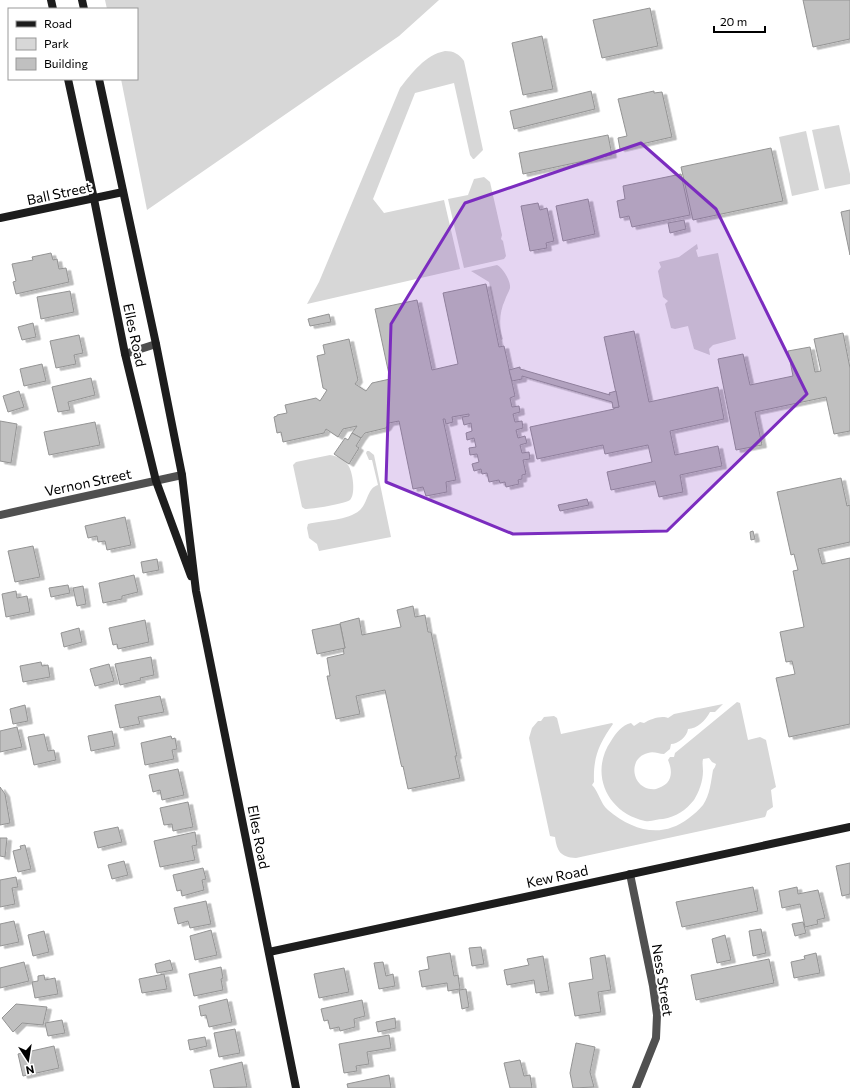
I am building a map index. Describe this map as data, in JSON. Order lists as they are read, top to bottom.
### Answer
{
  "streets": {
    "main road": ["Ball Street", "Elles Road", "Kew Road"],
    "street": ["Vernon Street", "Ness Street"]
  },
  "crossings": [
    ["Ball Street", "Elles Road"],
    ["Elles Road", "Vernon Street"],
    ["Elles Road", "Kew Road"],
    ["Kew Road", "Ness Street"]
  ],
  "legend": ["Road", "Park", "Building"],
  "scale_bar": "20 m",
  "north": "bottom"
}
